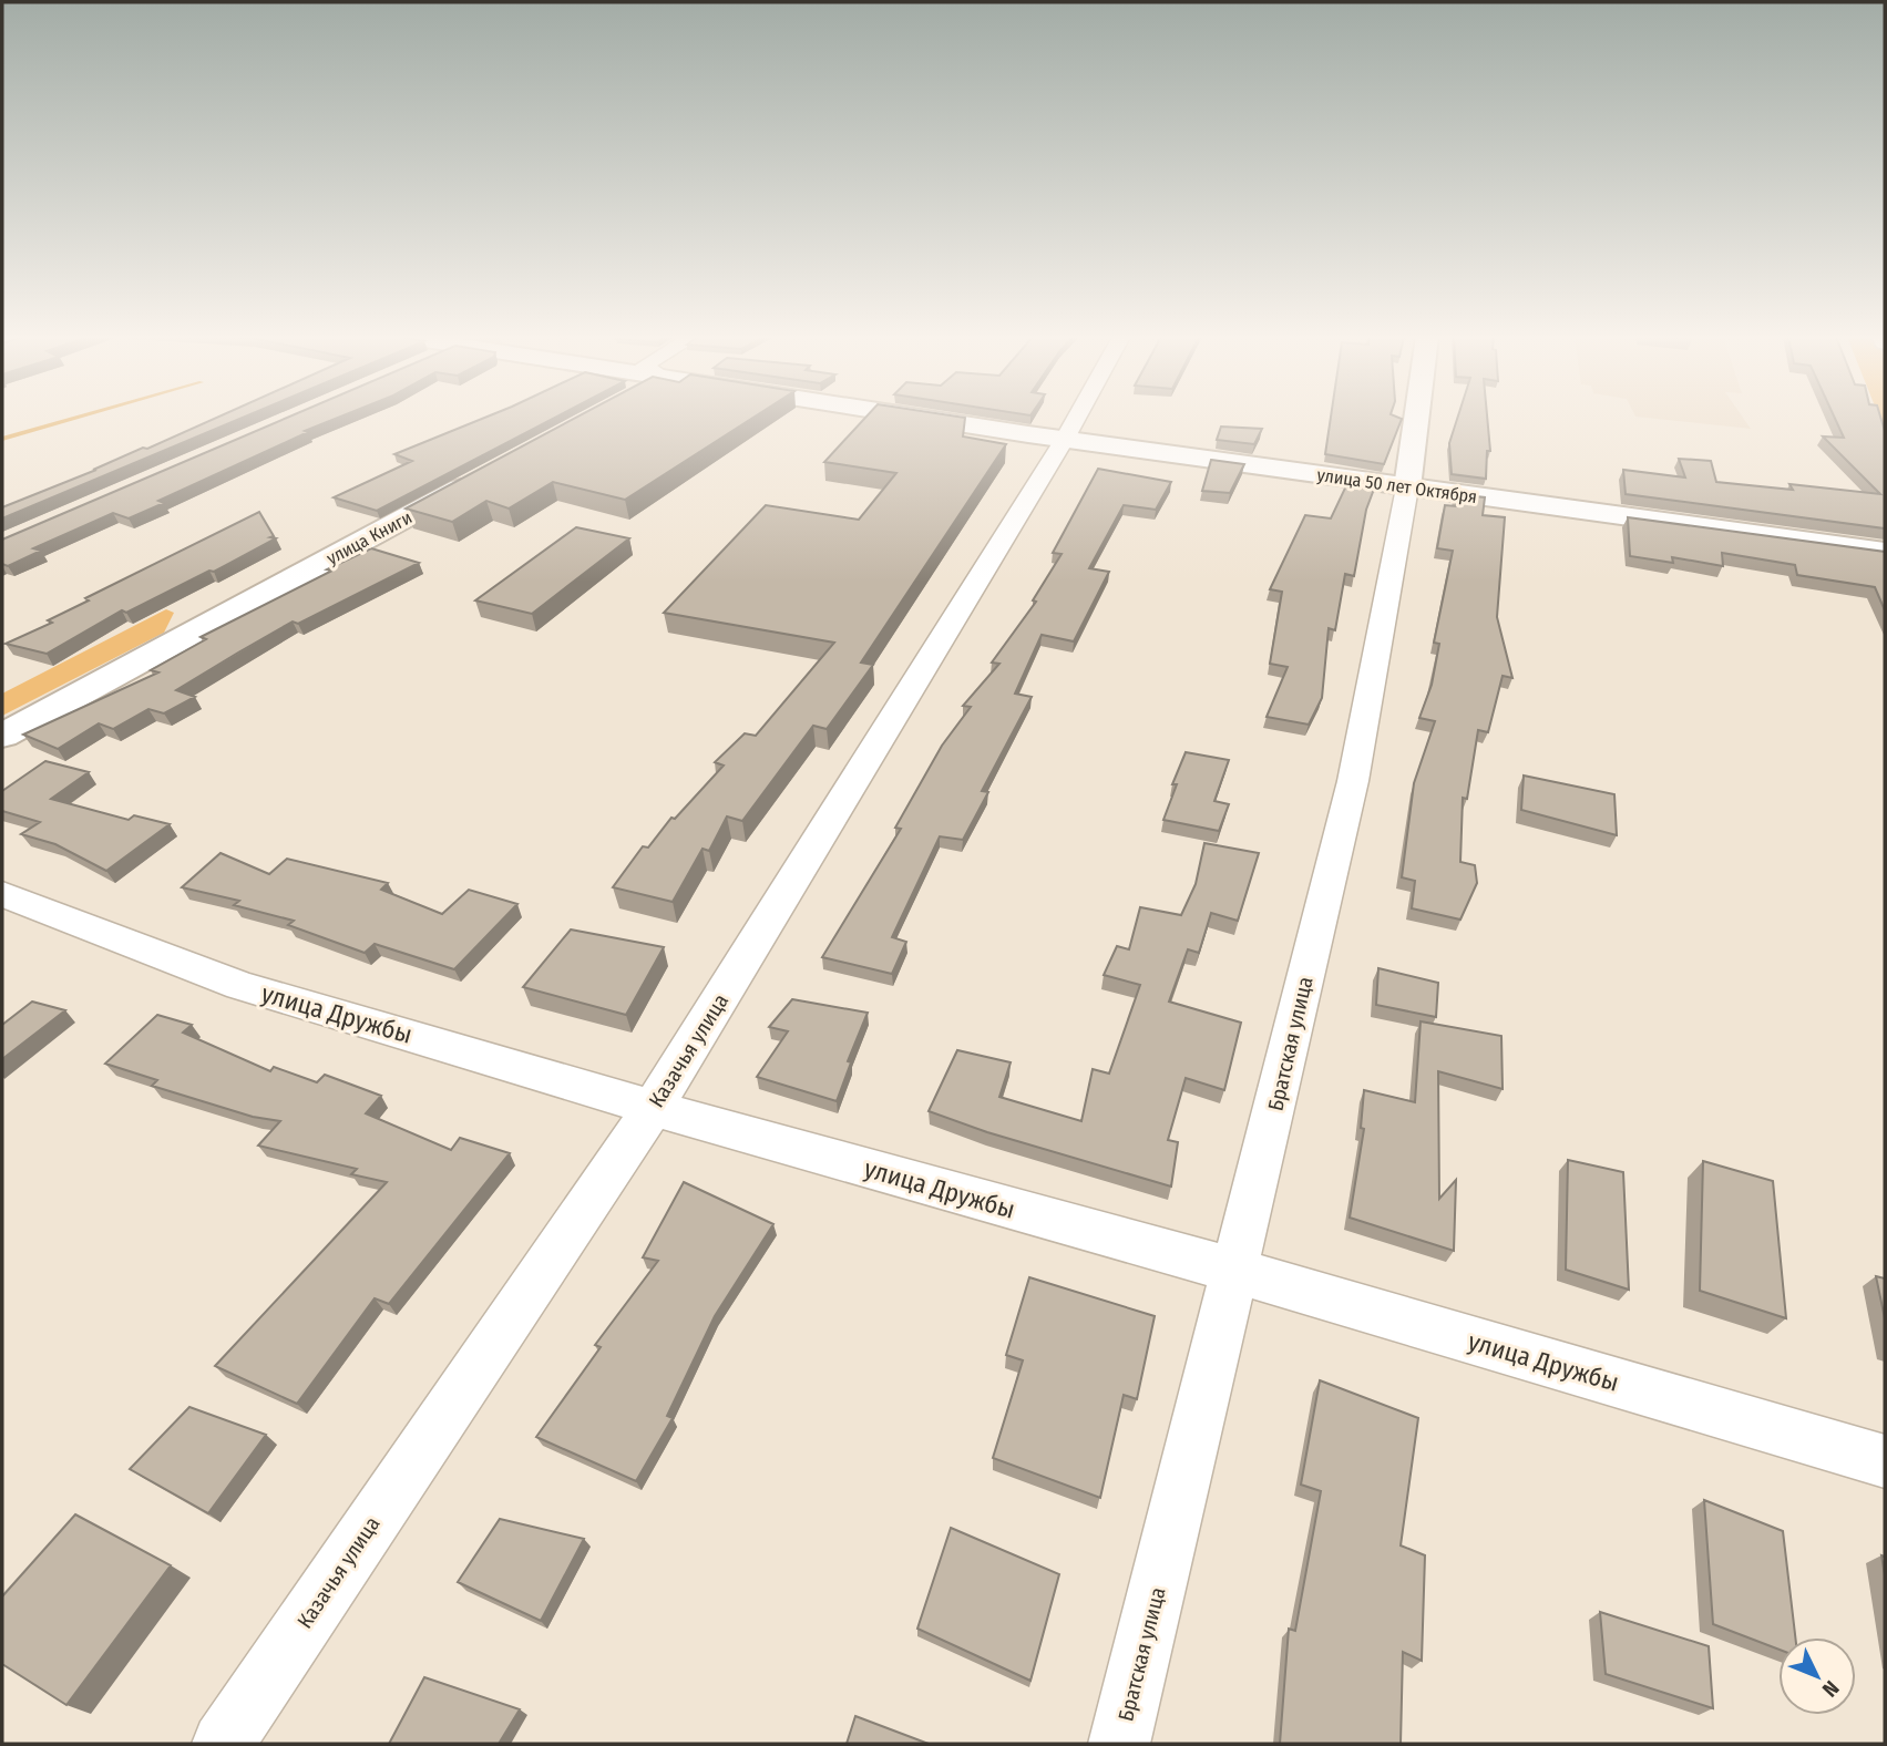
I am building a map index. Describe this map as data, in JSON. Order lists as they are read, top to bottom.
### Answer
{
  "streets": {
    "main road": ["улица 50 лет Октября", "улица Книги", "Братская улица"],
    "street": ["улица Дружбы", "Казачья улица"]
  },
  "crossings": [
    ["улица 50 лет Октября", "Братская улица"],
    ["улица 50 лет Октября", "Казачья улица"],
    ["улица Дружбы", "Братская улица"],
    ["улица Дружбы", "Казачья улица"]
  ],
  "north": "bottom right"
}
